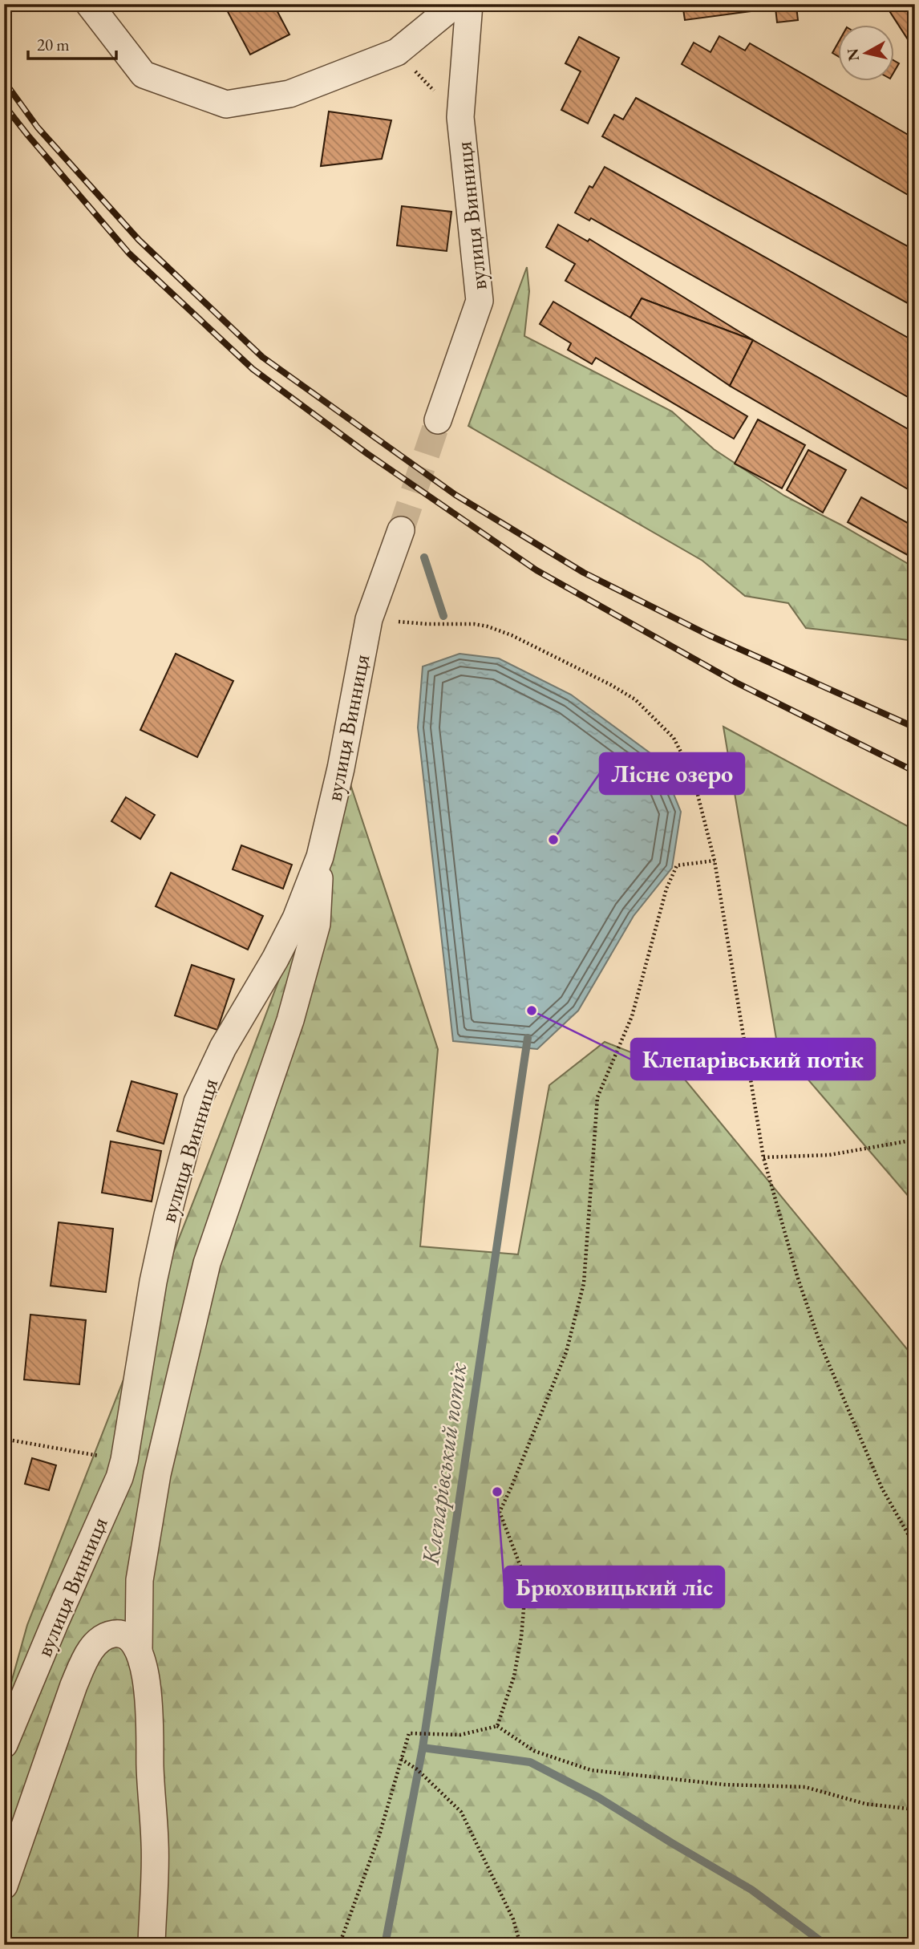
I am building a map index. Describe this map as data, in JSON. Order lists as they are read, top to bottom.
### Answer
{
  "streets": {
    "street": ["вулиця Винниця"]
  },
  "water": ["Клепарівський потік"],
  "places": ["Лісне озеро", "Клепарівський потік", "Брюховицький ліс"],
  "scale_bar": "20 m",
  "north": "left"
}
